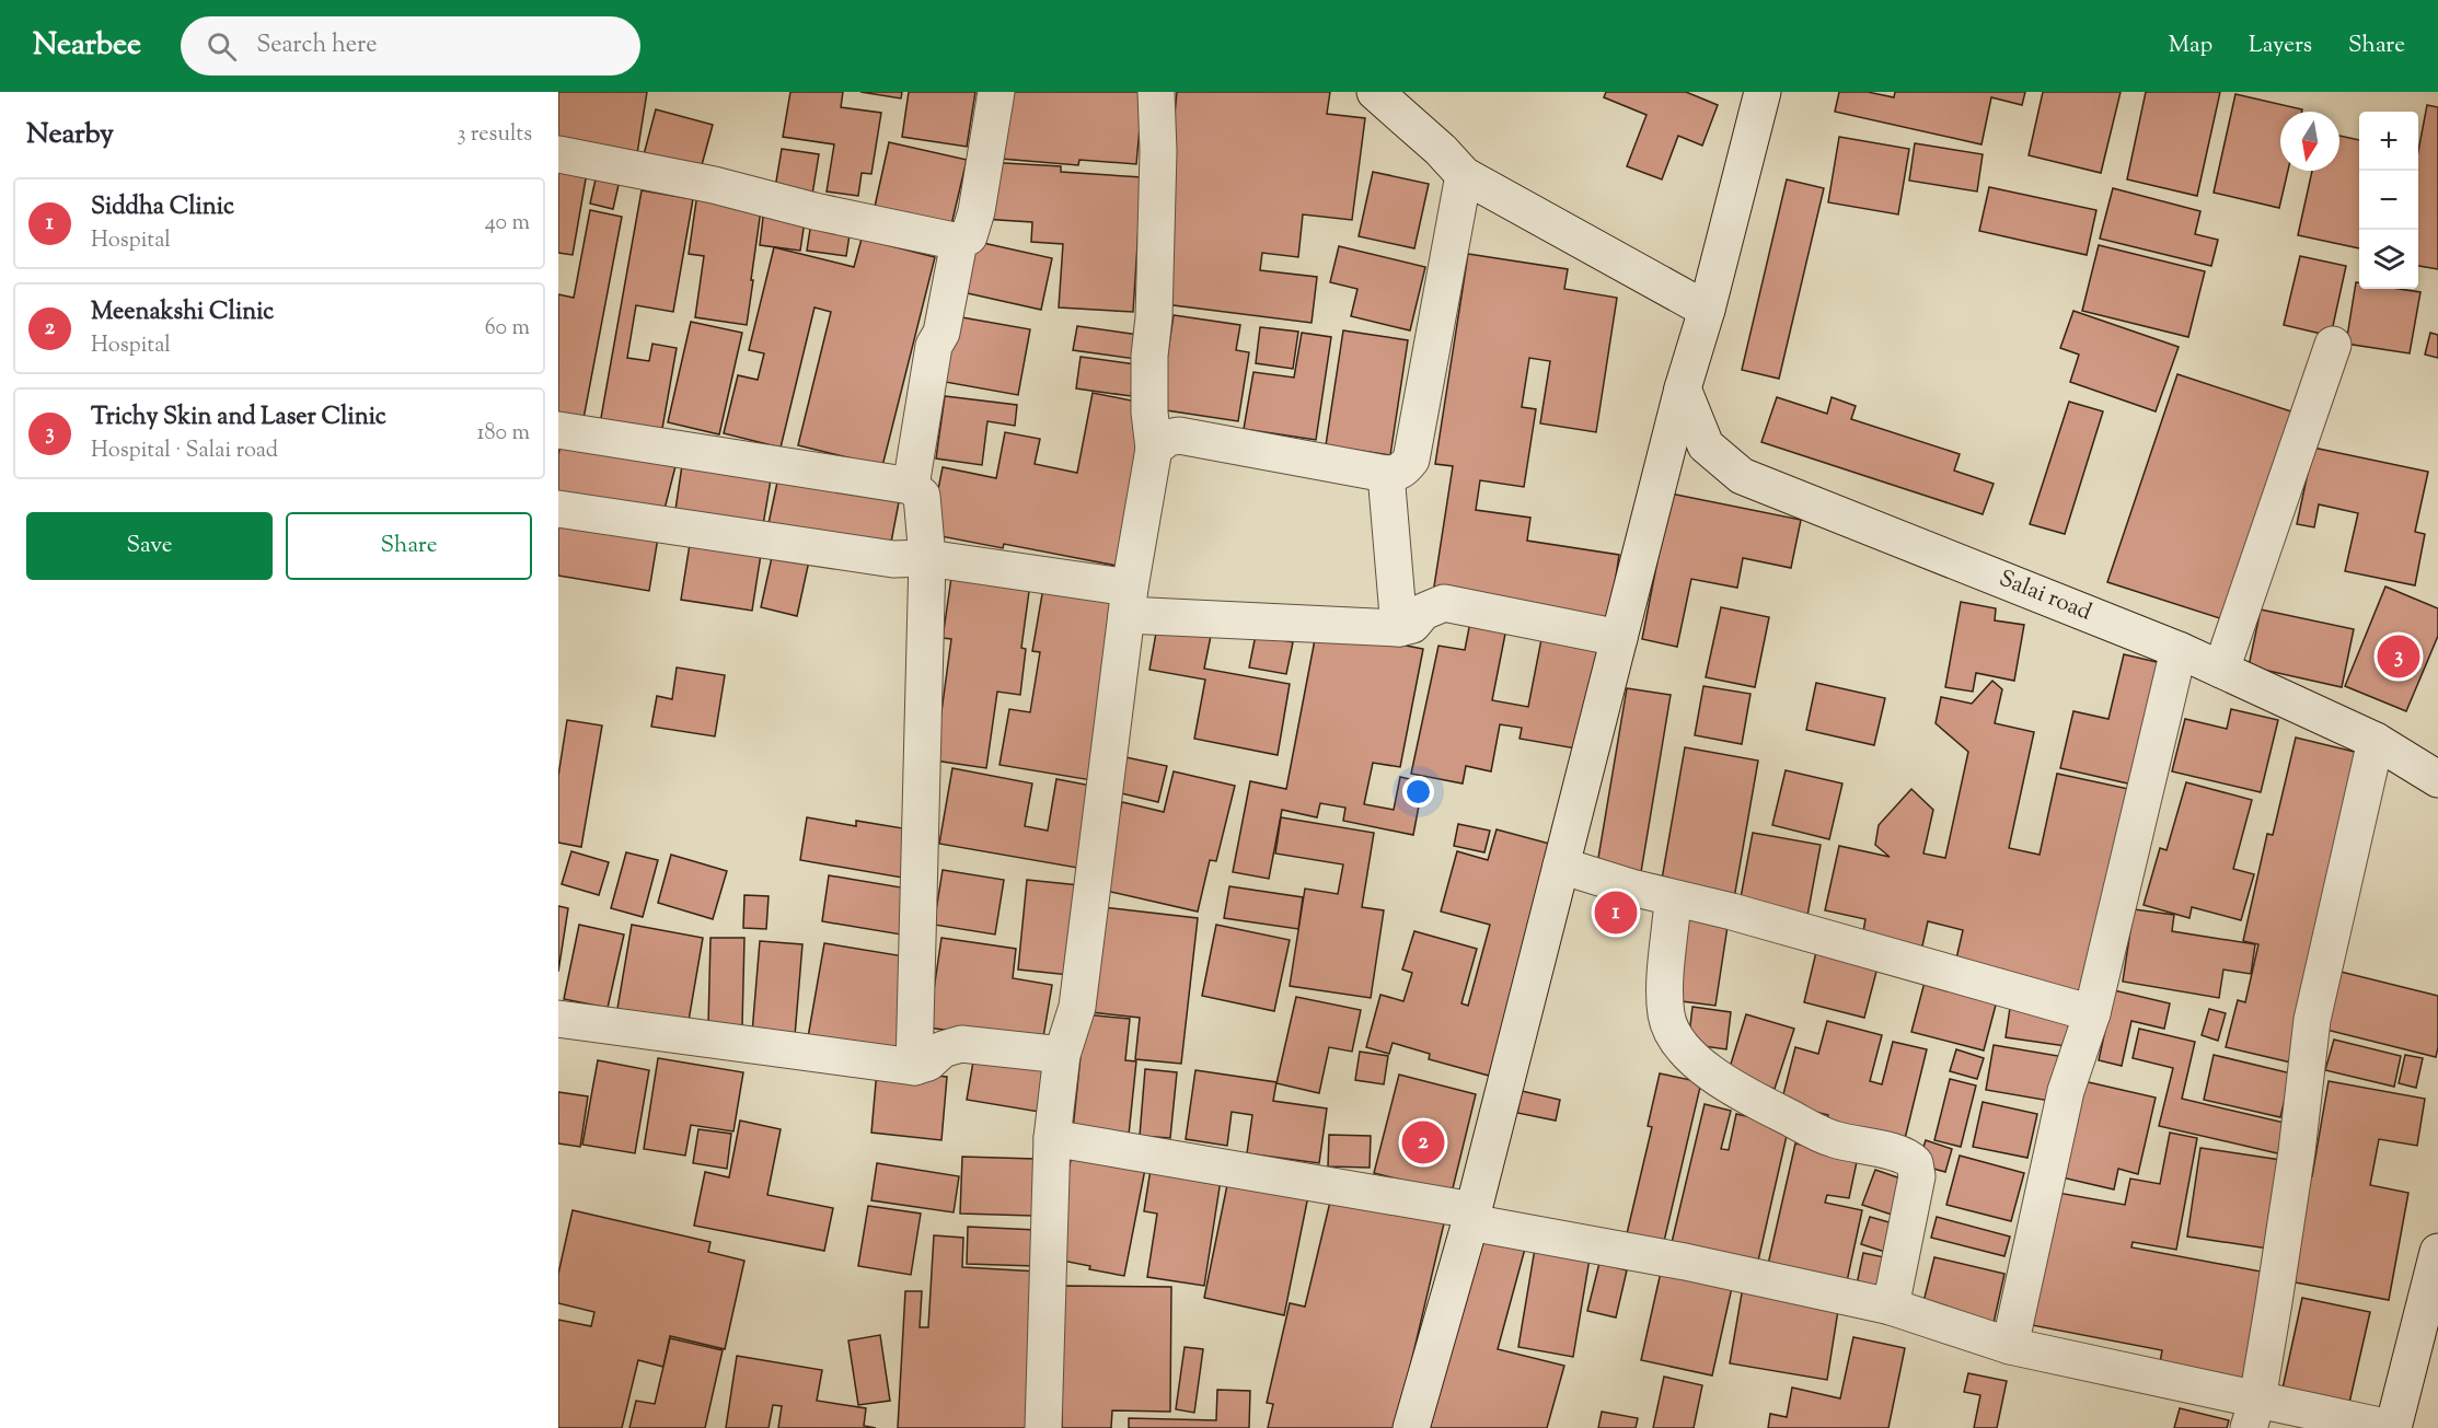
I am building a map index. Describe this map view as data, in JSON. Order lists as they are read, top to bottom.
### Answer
{
  "streets": {
    "street": ["Salai road"]
  },
  "north": "bottom",
  "page": {
    "header": "Nearbee",
    "search": "Search here",
    "nav": ["Map", "Layers", "Share"],
    "heading": ["Nearby", "3 results"],
    "map_buttons": ["+", "−"],
    "list": [
      {
        "mark": "1",
        "name": "Siddha Clinic",
        "note": "Hospital",
        "value": "40 m"
      },
      {
        "mark": "2",
        "name": "Meenakshi Clinic",
        "note": "Hospital",
        "value": "60 m"
      },
      {
        "mark": "3",
        "name": "Trichy Skin and Laser Clinic",
        "note": "Hospital · Salai road",
        "value": "180 m"
      }
    ],
    "buttons": ["Save", "Share"],
    "pins": ["3", "1", "2"]
  }
}
